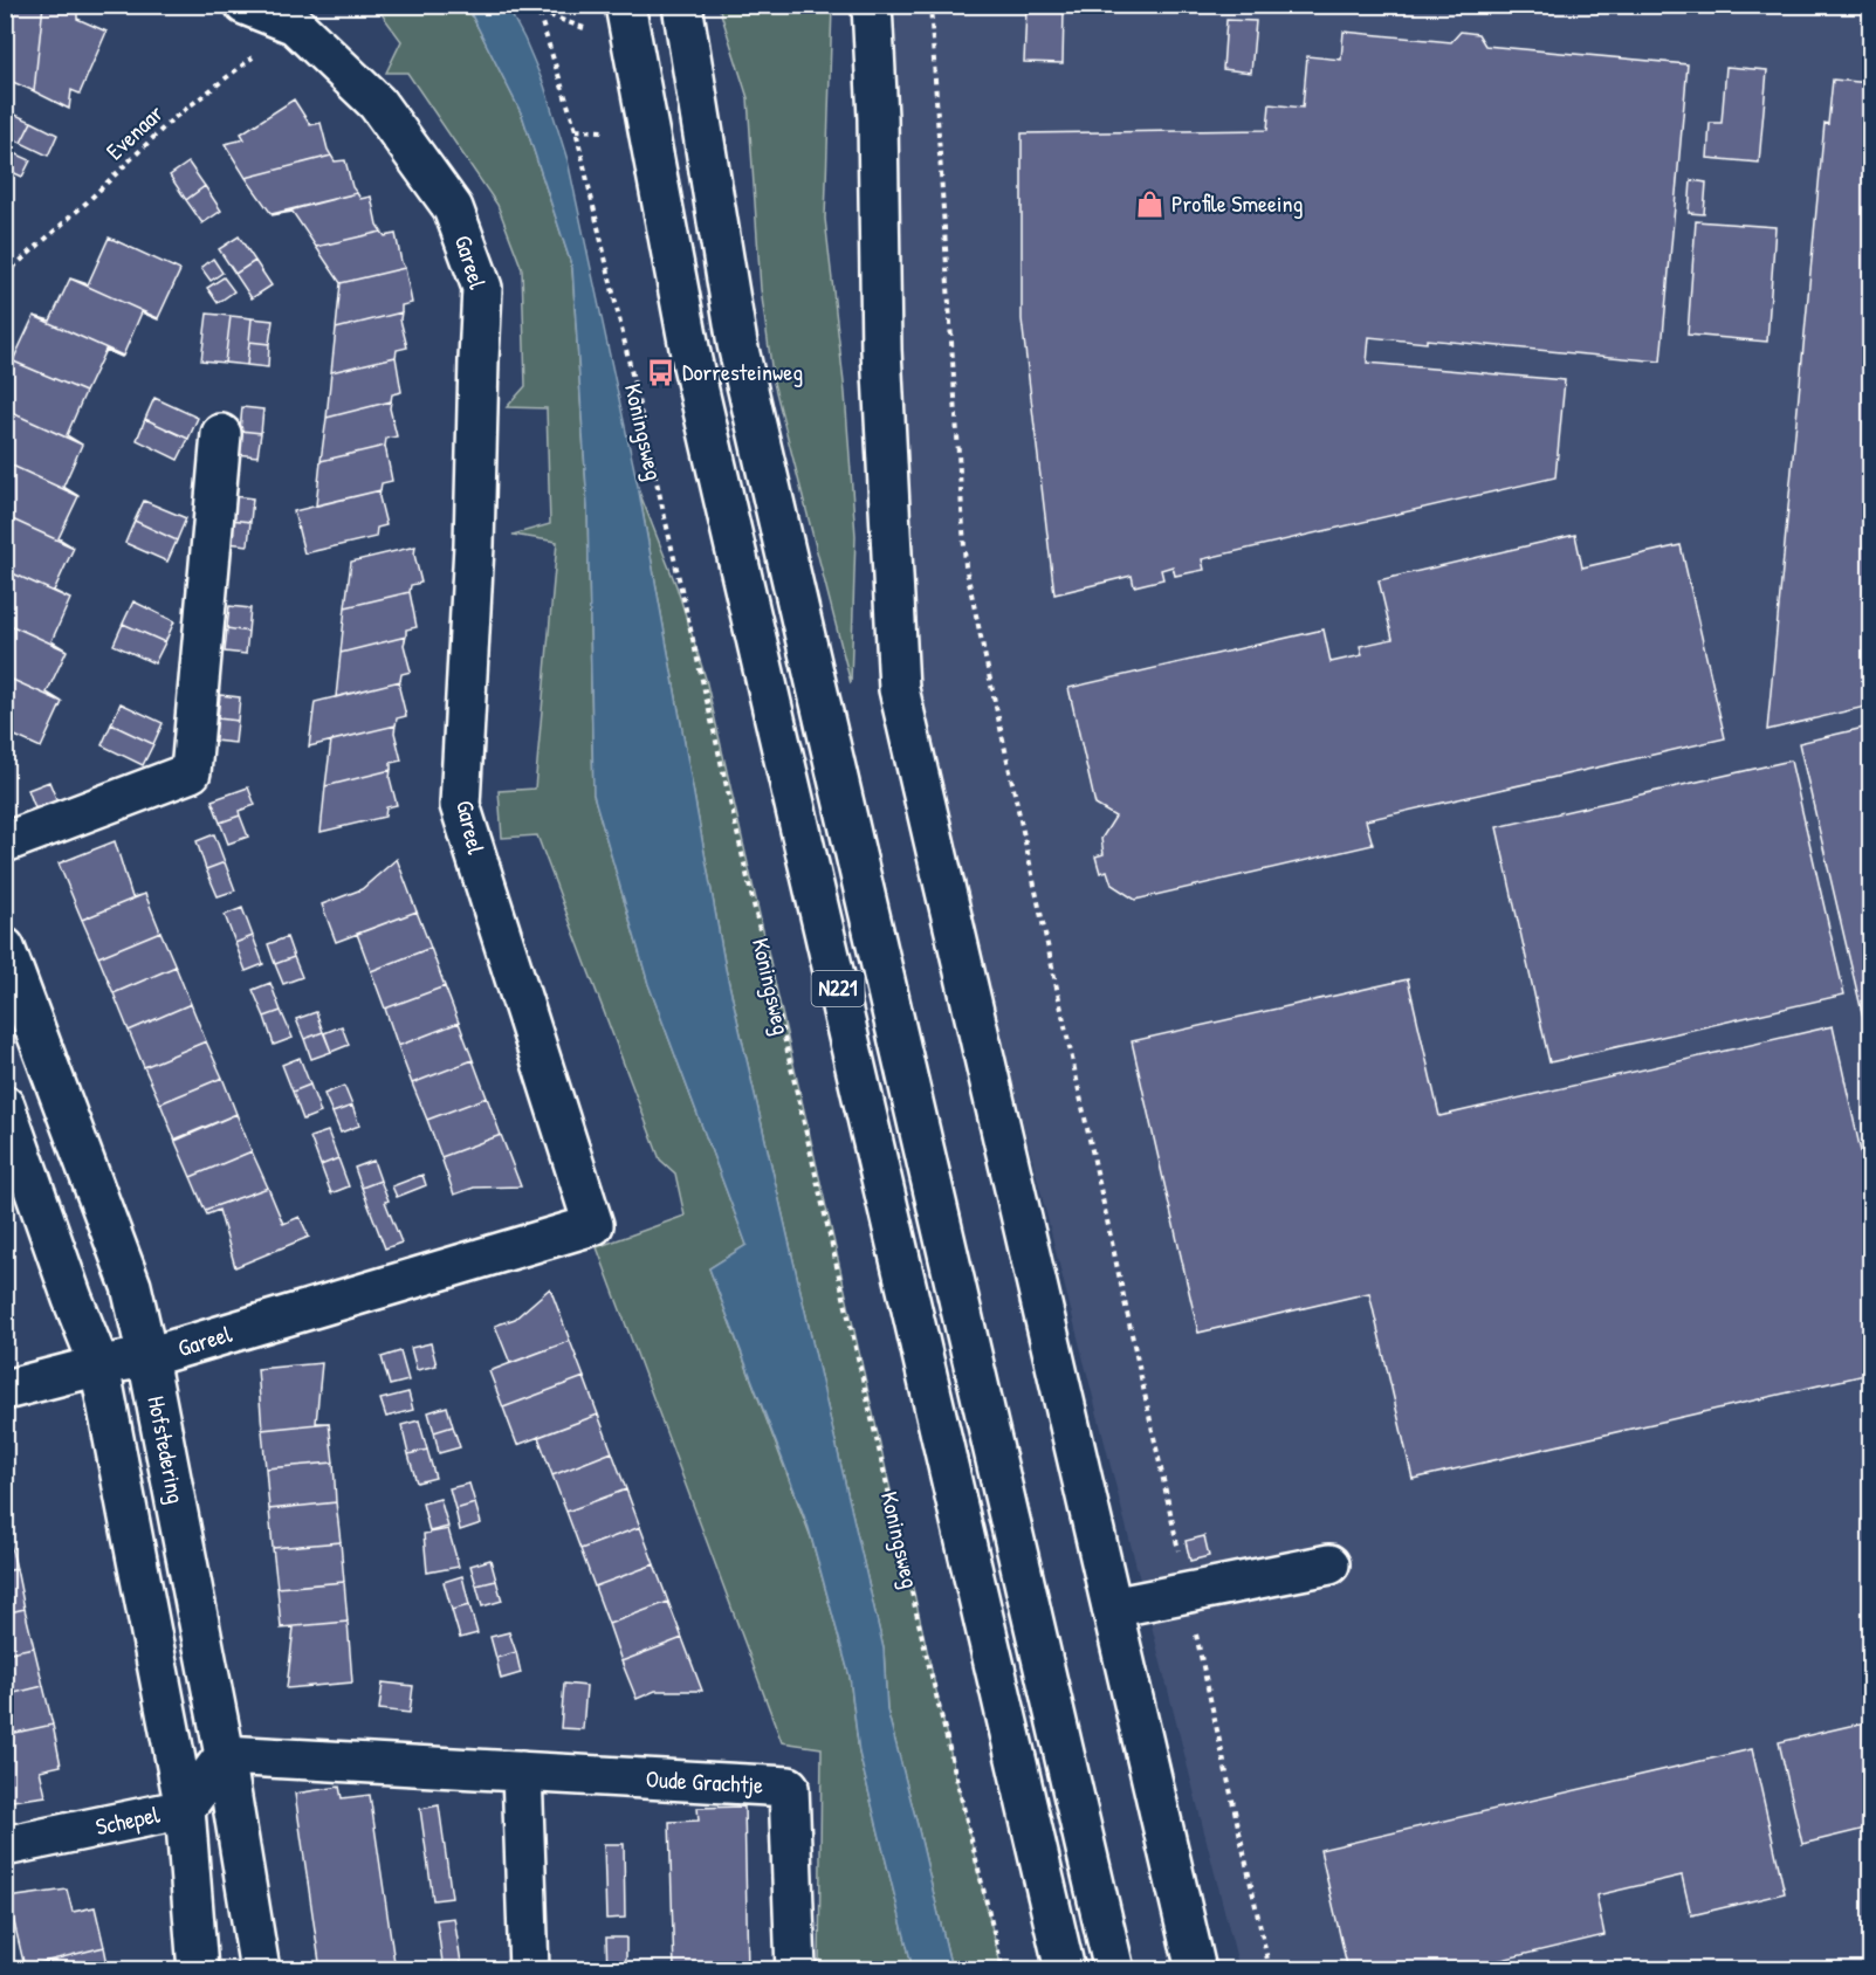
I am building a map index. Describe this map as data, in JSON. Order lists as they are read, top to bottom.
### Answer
{
  "streets": {
    "street": [
      "Gareel",
      "N221",
      "Hofstedering",
      "Oude Grachtje",
      "Schepel"
    ],
    "path": ["Evenaar", "Koningsweg"]
  },
  "crossings": [
    ["Evenaar", "Gareel"],
    ["Gareel", "Hofstedering"],
    ["Hofstedering", "Oude Grachtje"],
    ["Hofstedering", "Schepel"],
    ["Oude Grachtje", "Schepel"]
  ],
  "places": {
    "shop": ["Profile Smeeing"],
    "bus stop": ["Dorresteinweg"]
  }
}
